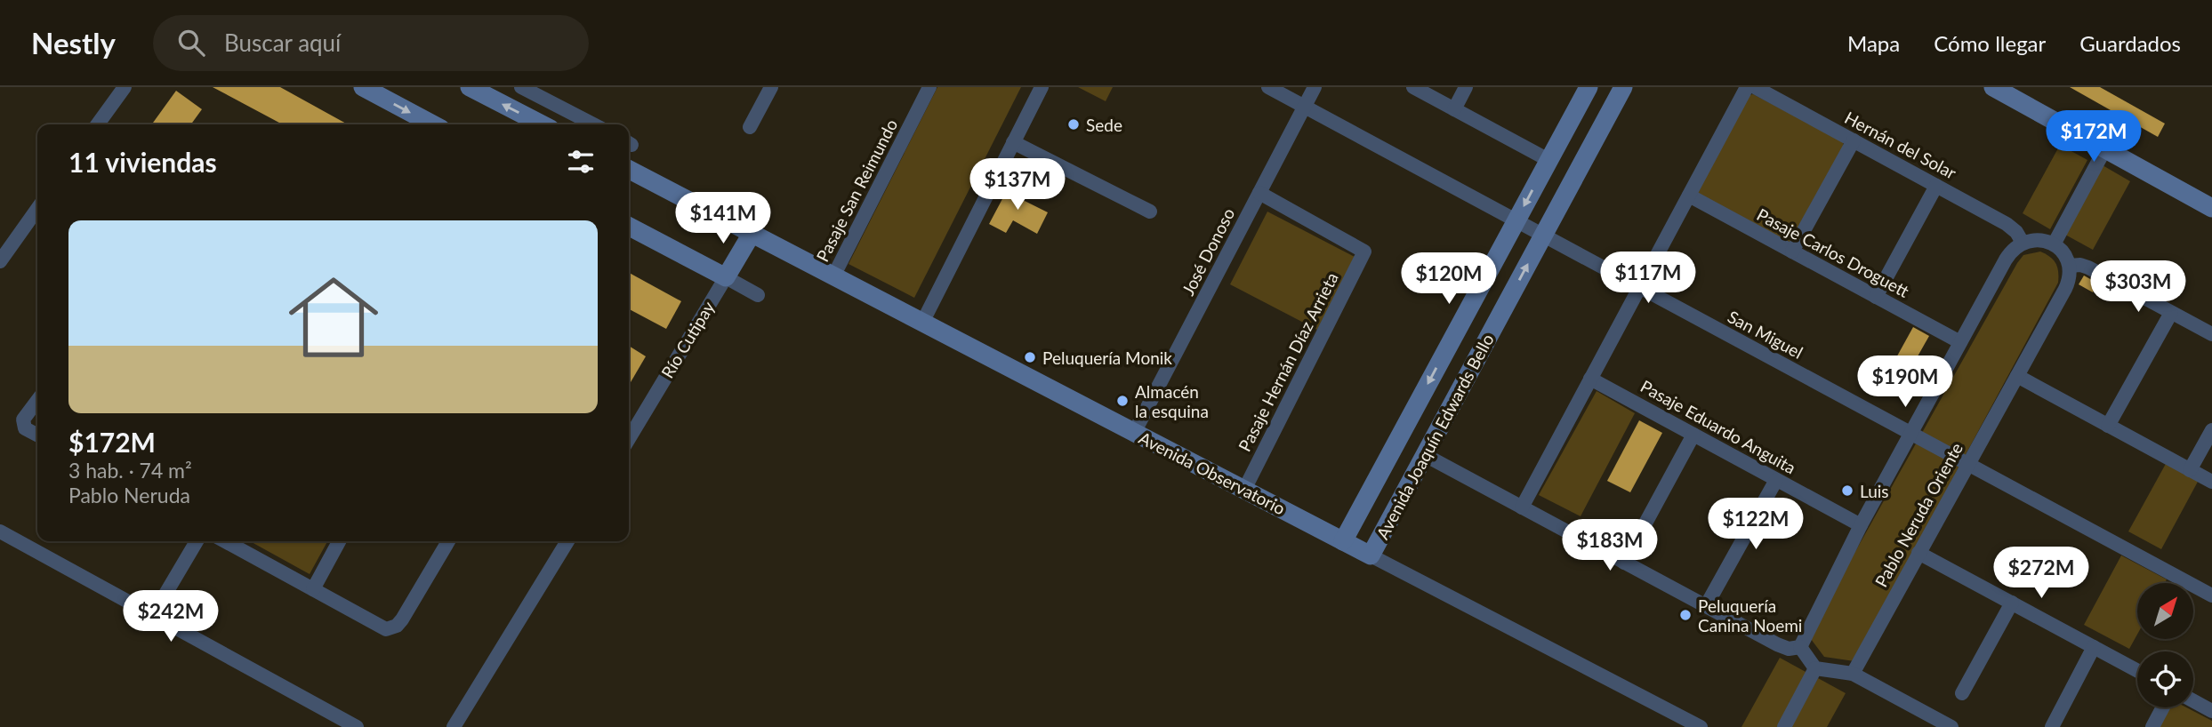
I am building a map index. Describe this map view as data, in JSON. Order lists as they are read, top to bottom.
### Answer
{
  "streets": {
    "street": [
      "Hernán del Solar",
      "Pasaje San Reimundo",
      "José Donoso",
      "Pasaje Carlos Droguett",
      "San Miguel",
      "Río Cutipay",
      "Pasaje Hernán Díaz Arrieta",
      "Pasaje Eduardo Anguita",
      "Avenida Joaquín Edwards Bello",
      "Avenida Observatorio",
      "Pablo Neruda Oriente"
    ]
  },
  "crossings": [
    ["Pasaje San Reimundo", "Avenida Observatorio"],
    ["José Donoso", "San Miguel"],
    ["José Donoso", "Pasaje Hernán Díaz Arrieta"],
    ["José Donoso", "Avenida Observatorio"],
    ["San Miguel", "Avenida Joaquín Edwards Bello"],
    ["San Miguel", "Pablo Neruda Oriente"],
    ["Río Cutipay", "Avenida Observatorio"],
    ["Pasaje Hernán Díaz Arrieta", "Avenida Observatorio"],
    ["Avenida Joaquín Edwards Bello", "Avenida Observatorio"]
  ],
  "places": [
    "Sede",
    "Peluquería Monik",
    "Almacén la esquina",
    "Luis",
    "Peluquería Canina Noemi"
  ],
  "north": "top right",
  "page": {
    "header": "Nestly",
    "search": "Buscar aquí",
    "nav": ["Mapa", "Cómo llegar", "Guardados"],
    "price": [
      "$172M",
      "$137M",
      "$141M",
      "$117M",
      "$120M",
      "$303M",
      "$190M",
      "$122M",
      "$183M",
      "$272M",
      "$242M"
    ],
    "heading": "11 viviendas",
    "list": [
      {
        "name": "$172M",
        "note": "3 hab. · 74 m² · Pablo Neruda"
      }
    ]
  }
}
